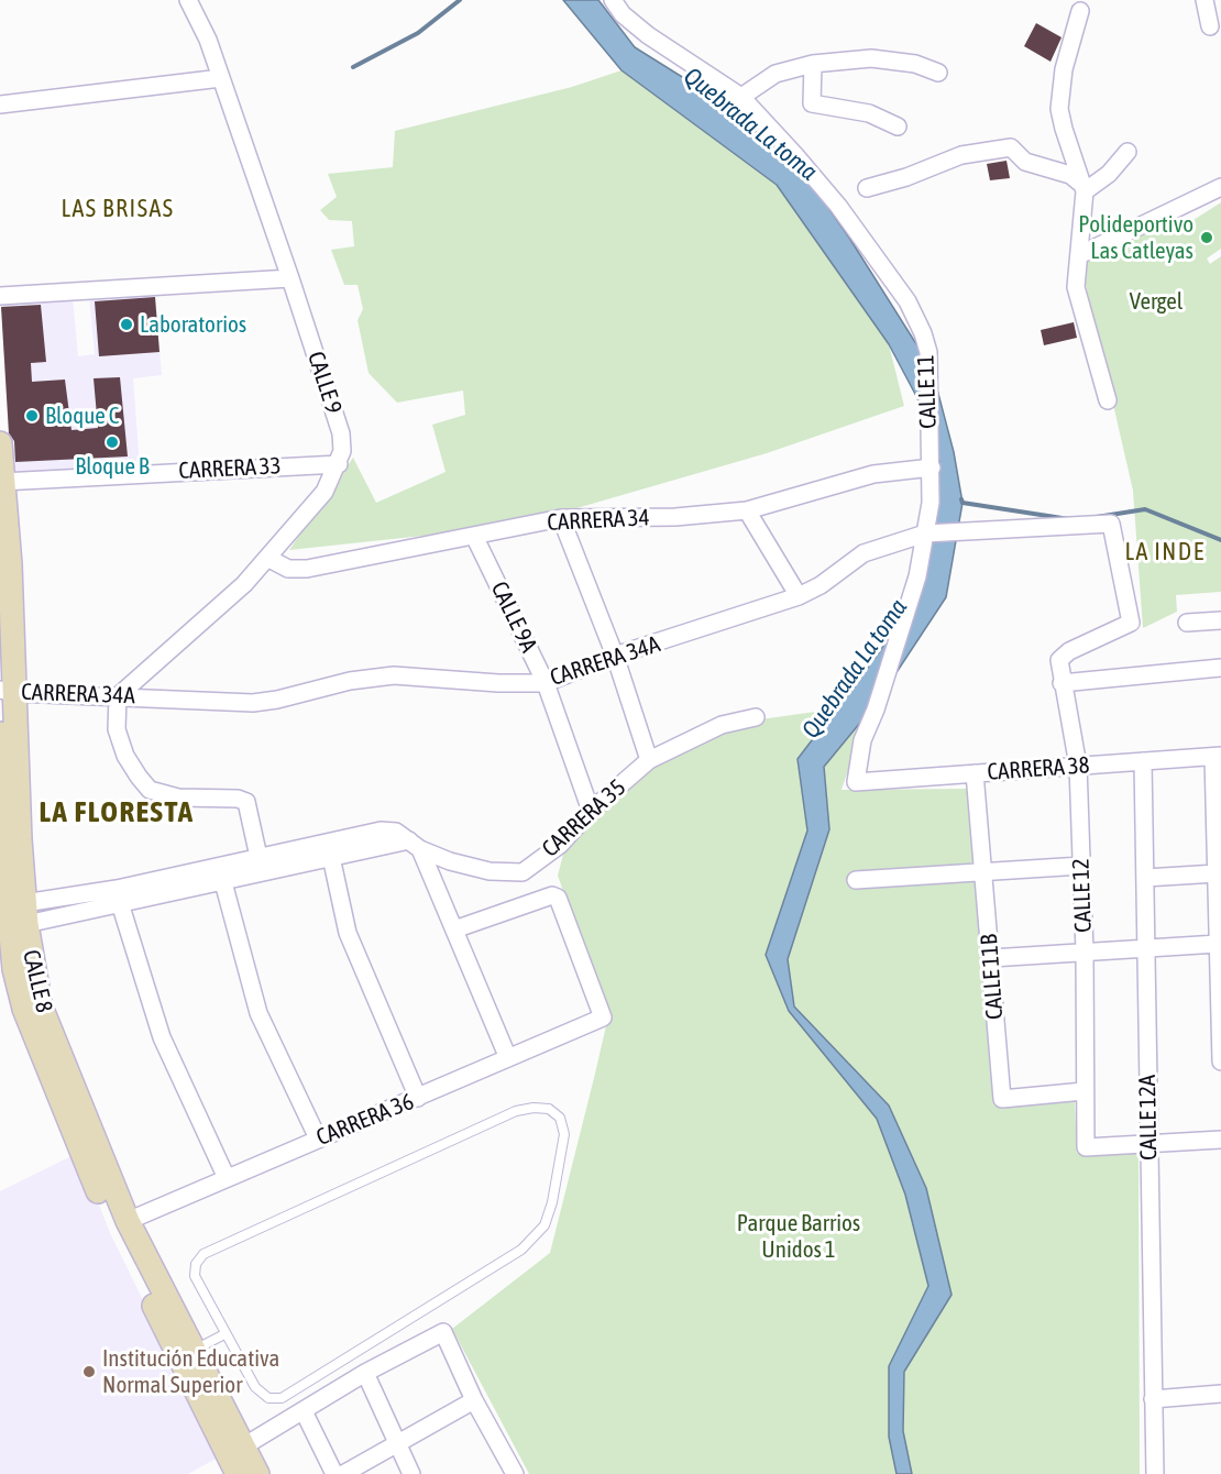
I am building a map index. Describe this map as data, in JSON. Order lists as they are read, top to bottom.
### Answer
{
  "streets": {
    "main road": ["CALLE 8"],
    "street": [
      "CALLE 9",
      "CALLE 11",
      "CARRERA 33",
      "CARRERA 34",
      "CALLE 9A",
      "CARRERA 34A",
      "CARRERA 38",
      "CARRERA 35",
      "CALLE 12",
      "CALLE 11B",
      "CALLE 12A",
      "CARRERA 36"
    ]
  },
  "crossings": [
    ["CALLE 9", "CARRERA 33"],
    ["CALLE 9", "CARRERA 34"],
    ["CALLE 9", "CARRERA 34A"],
    ["CALLE 11", "CARRERA 34"],
    ["CALLE 11", "CARRERA 34A"],
    ["CALLE 11", "CARRERA 38"],
    ["CARRERA 33", "CALLE 8"],
    ["CARRERA 34", "CALLE 9A"],
    ["CALLE 9A", "CARRERA 34A"],
    ["CALLE 9A", "CARRERA 35"],
    ["CARRERA 34A", "CALLE 12"],
    ["CARRERA 34A", "CALLE 8"],
    ["CARRERA 38", "CALLE 12"],
    ["CARRERA 38", "CALLE 11B"],
    ["CARRERA 38", "CALLE 12A"],
    ["CARRERA 35", "CALLE 8"],
    ["CALLE 12", "CALLE 11B"],
    ["CALLE 12", "CALLE 12A"],
    ["CALLE 8", "CARRERA 36"]
  ],
  "districts": ["LAS BRISAS", "LA INDE", "LA FLORESTA"],
  "water": ["Quebrada La toma"],
  "parks": ["Vergel", "Parque Barrios Unidos 1"],
  "places": [
    "Polideportivo Las Catleyas",
    "Laboratorios",
    "Bloque C",
    "Bloque B",
    "Institución Educativa Normal Superior"
  ]
}
